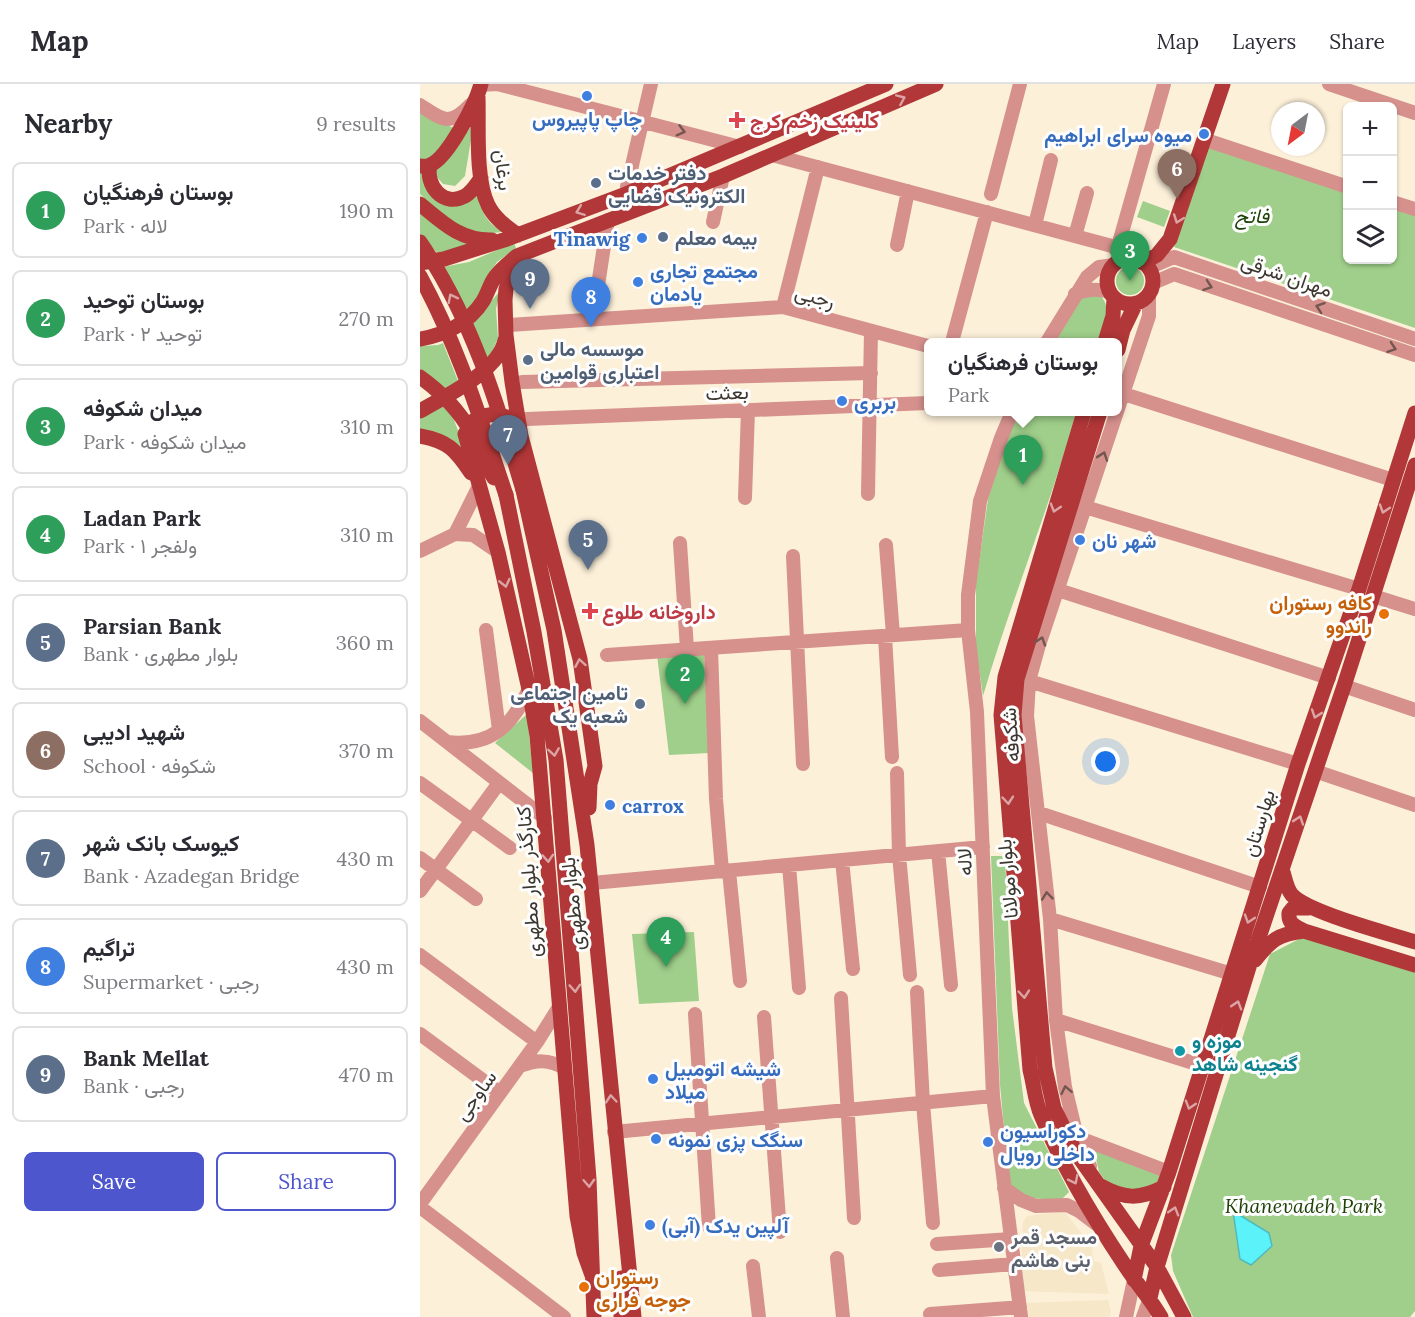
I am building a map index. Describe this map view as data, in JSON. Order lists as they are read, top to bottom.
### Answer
{
  "streets": {
    "main road": [
      "برغان",
      "بهارستان",
      "بلوار مولانا",
      "کنارگذر بلوار مطهری",
      "بلوار مطهری"
    ],
    "street": [
      "مهران شرقی",
      "رجبی",
      "بعثت",
      "شکوفه",
      "لاله",
      "ساوجی"
    ]
  },
  "crossings": [
    ["مهران شرقی", "شکوفه"],
    ["شکوفه", "بلوار مولانا"],
    ["بهارستان", "بلوار مولانا"],
    ["کنارگذر بلوار مطهری", "بلوار مطهری"],
    ["کنارگذر بلوار مطهری", "ساوجی"]
  ],
  "one_way": ["شکوفه"],
  "parks": ["فاتح", "Khanevadeh Park"],
  "places": {
    "other": [
      "چاپ پاپیروس",
      "میوه سرای ابراهیم",
      "دفتر خدمات الکترونیک قضایی",
      "بیمه معلم",
      "Tinawig",
      "مجتمع تجاری یادمان",
      "موسسه مالی اعتباری قوامین",
      "بربری",
      "شهر نان",
      "کافه رستوران راندوو",
      "تامین اجتماعی شعبه یک",
      "carrox",
      "موزه و گنجینه شاهد",
      "شیشه اتومبیل میلاد",
      "سنگک پزی نمونه",
      "دکوراسیون داخلی رویال",
      "آلپین یدک (آبی)",
      "مسجد قمر بنی هاشم",
      "رستوران جوجه فراری"
    ],
    "health": ["کلینیک زخم کرج", "داروخانه طلوع"]
  },
  "north": "bottom left",
  "page": {
    "header": "Map",
    "nav": ["Map", "Layers", "Share"],
    "heading": ["Nearby", "9 results"],
    "map_buttons": ["+", "−"],
    "pins": [
      "6",
      "3",
      "9",
      "8",
      "7",
      "1",
      "5",
      "2",
      "4"
    ],
    "list": [
      {
        "mark": "1",
        "name": "بوستان فرهنگیان",
        "note": "Park · لاله",
        "value": "190 m"
      },
      {
        "mark": "2",
        "name": "بوستان توحید",
        "note": "Park · توحید ۲",
        "value": "270 m"
      },
      {
        "mark": "3",
        "name": "میدان شکوفه",
        "note": "Park · میدان شکوفه",
        "value": "310 m"
      },
      {
        "mark": "4",
        "name": "Ladan Park",
        "note": "Park · ولفجر ۱",
        "value": "310 m"
      },
      {
        "mark": "5",
        "name": "Parsian Bank",
        "note": "Bank · بلوار مطهری",
        "value": "360 m"
      },
      {
        "mark": "6",
        "name": "شهید ادیبی",
        "note": "School · شکوفه",
        "value": "370 m"
      },
      {
        "mark": "7",
        "name": "کیوسک بانک شهر",
        "note": "Bank · Azadegan Bridge",
        "value": "430 m"
      },
      {
        "mark": "8",
        "name": "تراگیم",
        "note": "Supermarket · رجبی",
        "value": "430 m"
      },
      {
        "mark": "9",
        "name": "Bank Mellat",
        "note": "Bank · رجبی",
        "value": "470 m"
      }
    ],
    "popup": ["بوستان فرهنگیان", "Park"],
    "buttons": ["Save", "Share"]
  }
}
